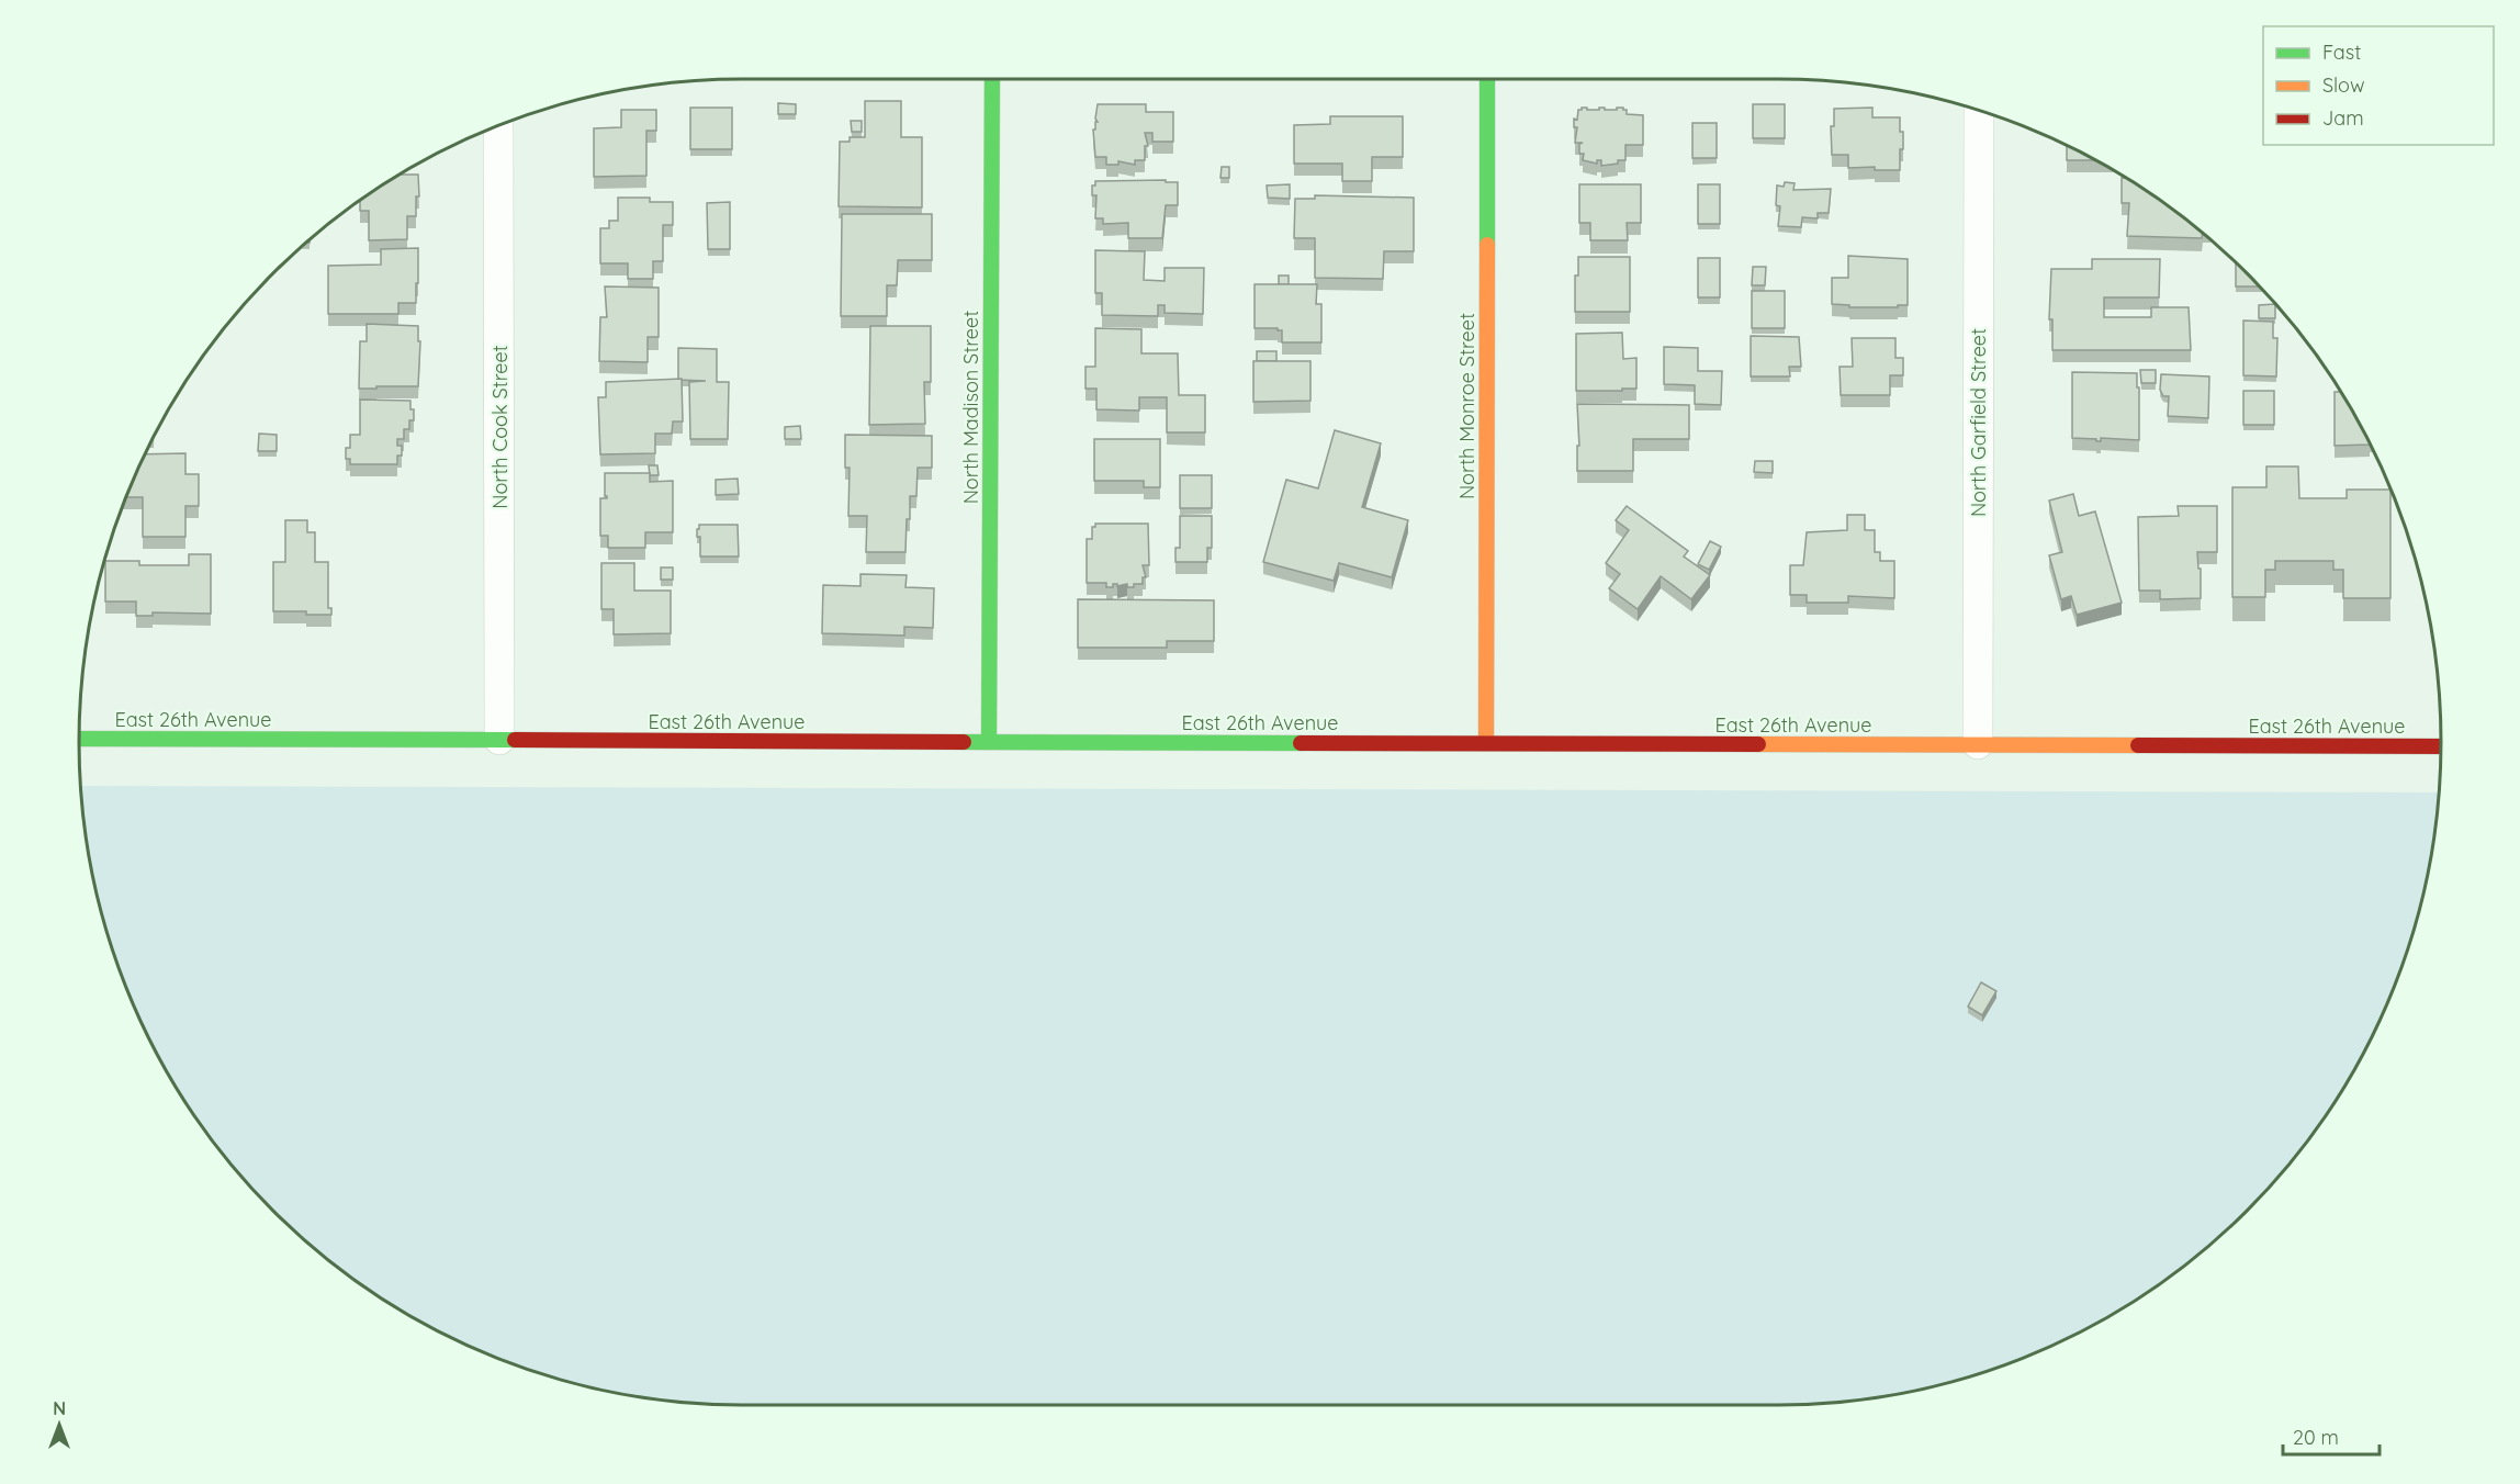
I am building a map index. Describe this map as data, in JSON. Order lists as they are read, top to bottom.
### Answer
{
  "streets": {
    "street": [
      "North Monroe Street",
      "North Madison Street",
      "North Garfield Street",
      "North Cook Street",
      "East 26th Avenue"
    ]
  },
  "crossings": [
    ["North Monroe Street", "East 26th Avenue"],
    ["North Madison Street", "East 26th Avenue"],
    ["North Garfield Street", "East 26th Avenue"],
    ["North Cook Street", "East 26th Avenue"]
  ],
  "legend": ["Fast", "Slow", "Jam"],
  "scale_bar": "20 m",
  "north": "top"
}
